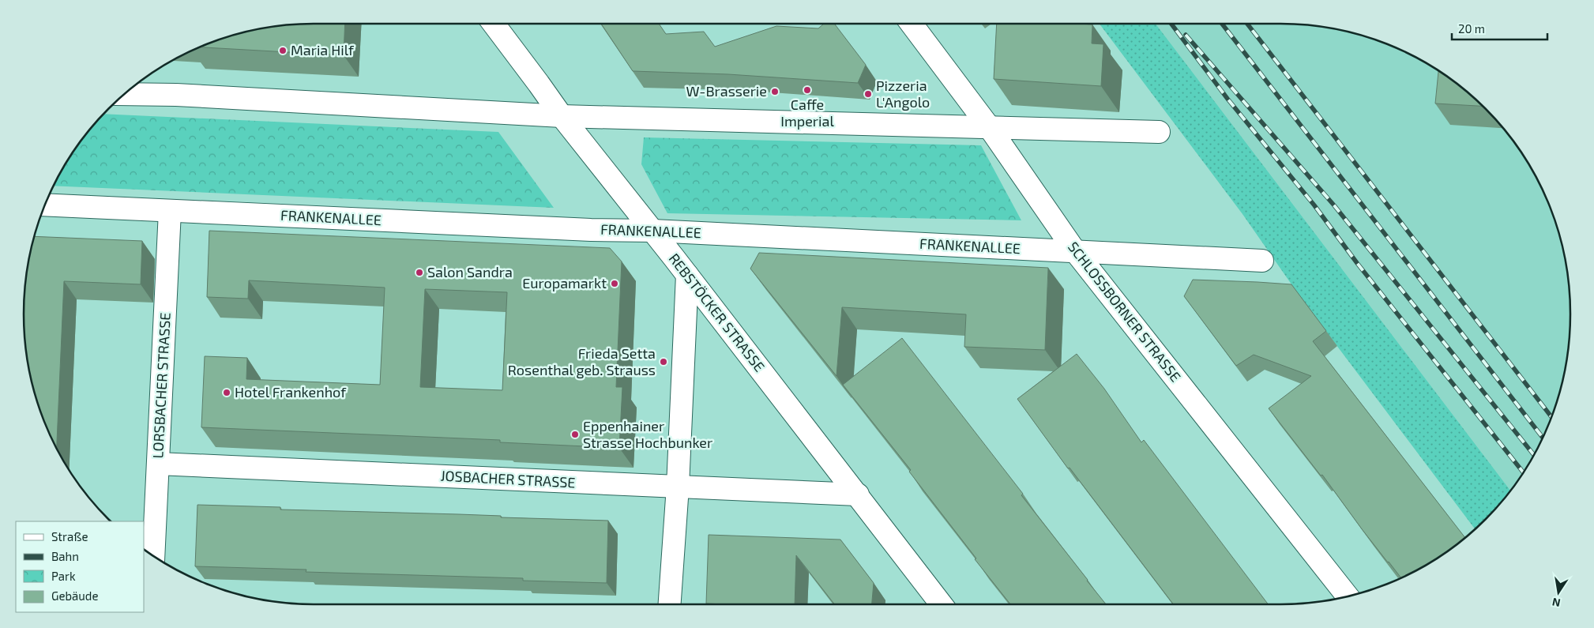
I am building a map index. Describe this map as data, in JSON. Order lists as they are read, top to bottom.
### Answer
{
  "streets": {
    "street": [
      "FRANKENALLEE",
      "SCHLOSSBORNER STRASSE",
      "REBSTÖCKER STRASSE",
      "LORSBACHER STRASSE",
      "JOSBACHER STRASSE"
    ]
  },
  "crossings": [
    ["FRANKENALLEE", "SCHLOSSBORNER STRASSE"],
    ["FRANKENALLEE", "REBSTÖCKER STRASSE"],
    ["FRANKENALLEE", "LORSBACHER STRASSE"],
    ["REBSTÖCKER STRASSE", "JOSBACHER STRASSE"],
    ["LORSBACHER STRASSE", "JOSBACHER STRASSE"]
  ],
  "places": [
    "Maria Hilf",
    "Caffe Imperial",
    "W-Brasserie",
    "Pizzeria L'Angolo",
    "Salon Sandra",
    "Europamarkt",
    "Frieda Setta Rosenthal geb. Strauss",
    "Hotel Frankenhof",
    "Eppenhainer Strasse Hochbunker"
  ],
  "legend": [
    "Straße",
    "Bahn",
    "Park",
    "Gebäude"
  ],
  "scale_bar": "20 m",
  "north": "bottom"
}
